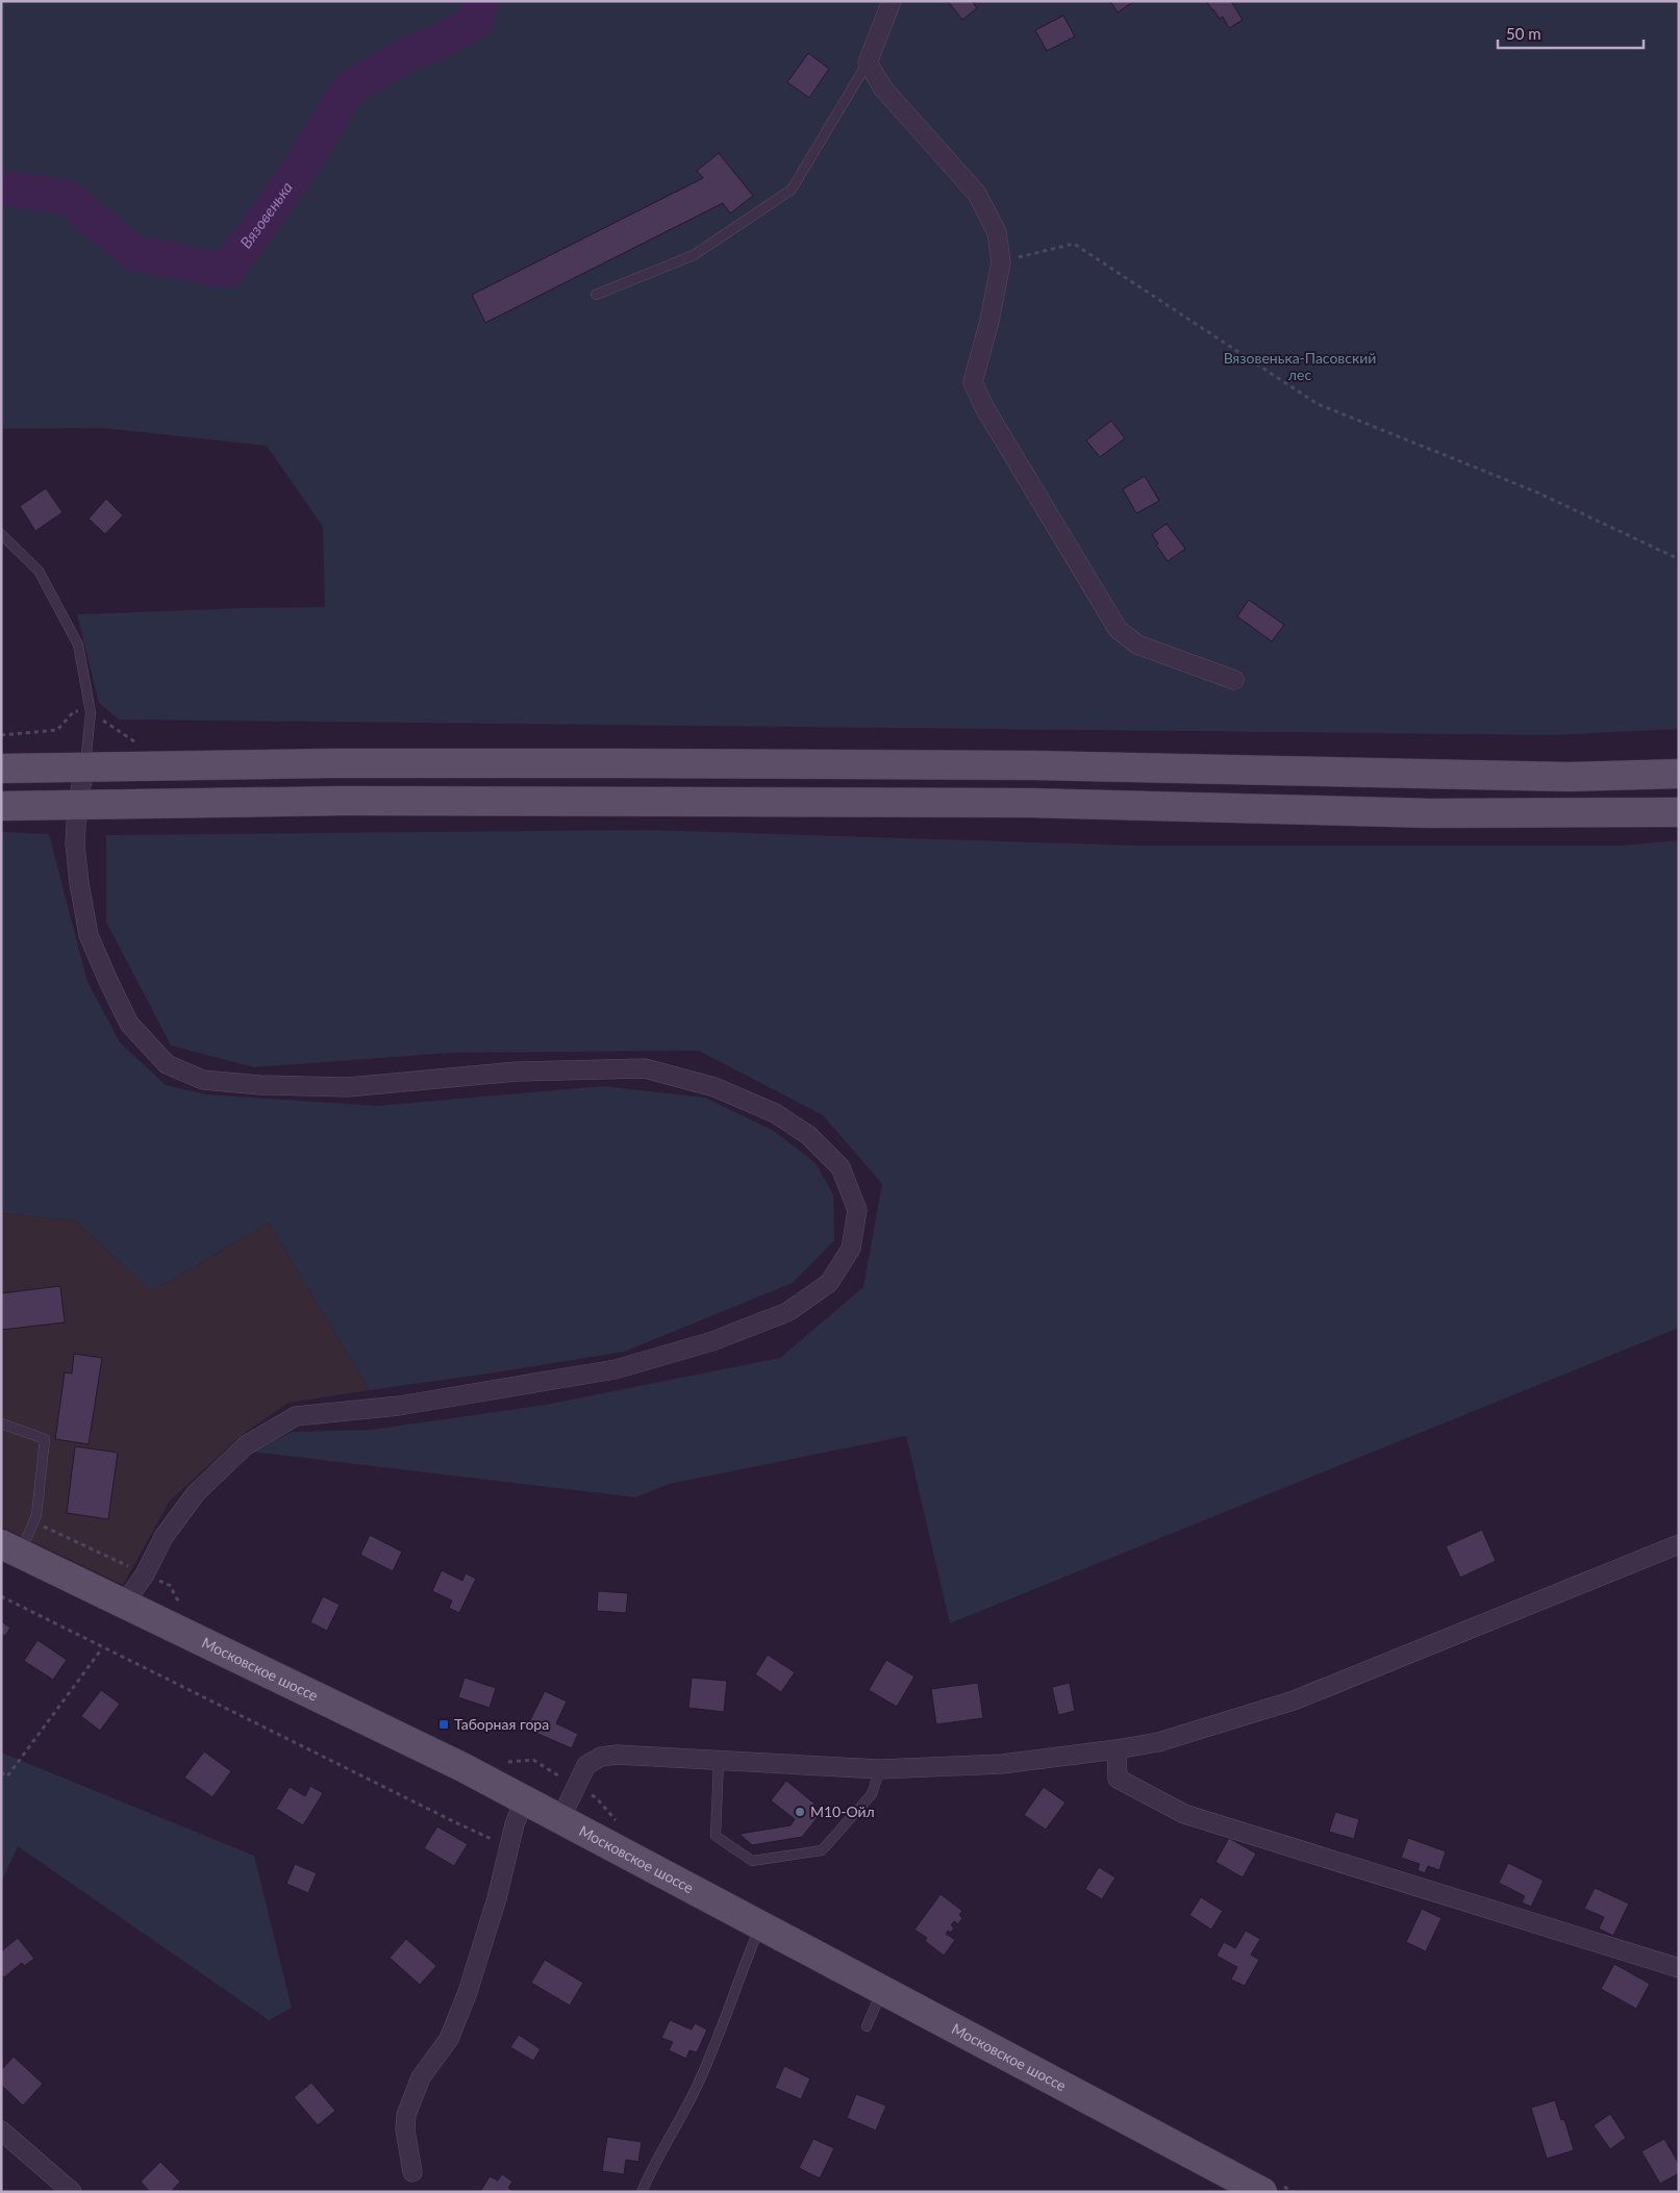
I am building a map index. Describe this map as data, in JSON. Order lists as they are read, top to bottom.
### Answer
{
  "streets": {
    "main road": ["Московское шоссе"]
  },
  "water": ["Вязовенька"],
  "parks": ["Вязовенька-Пасовский лес"],
  "places": {
    "transit": ["Таборная гора"],
    "other": ["М10-Ойл"]
  },
  "scale_bar": "50 m"
}
